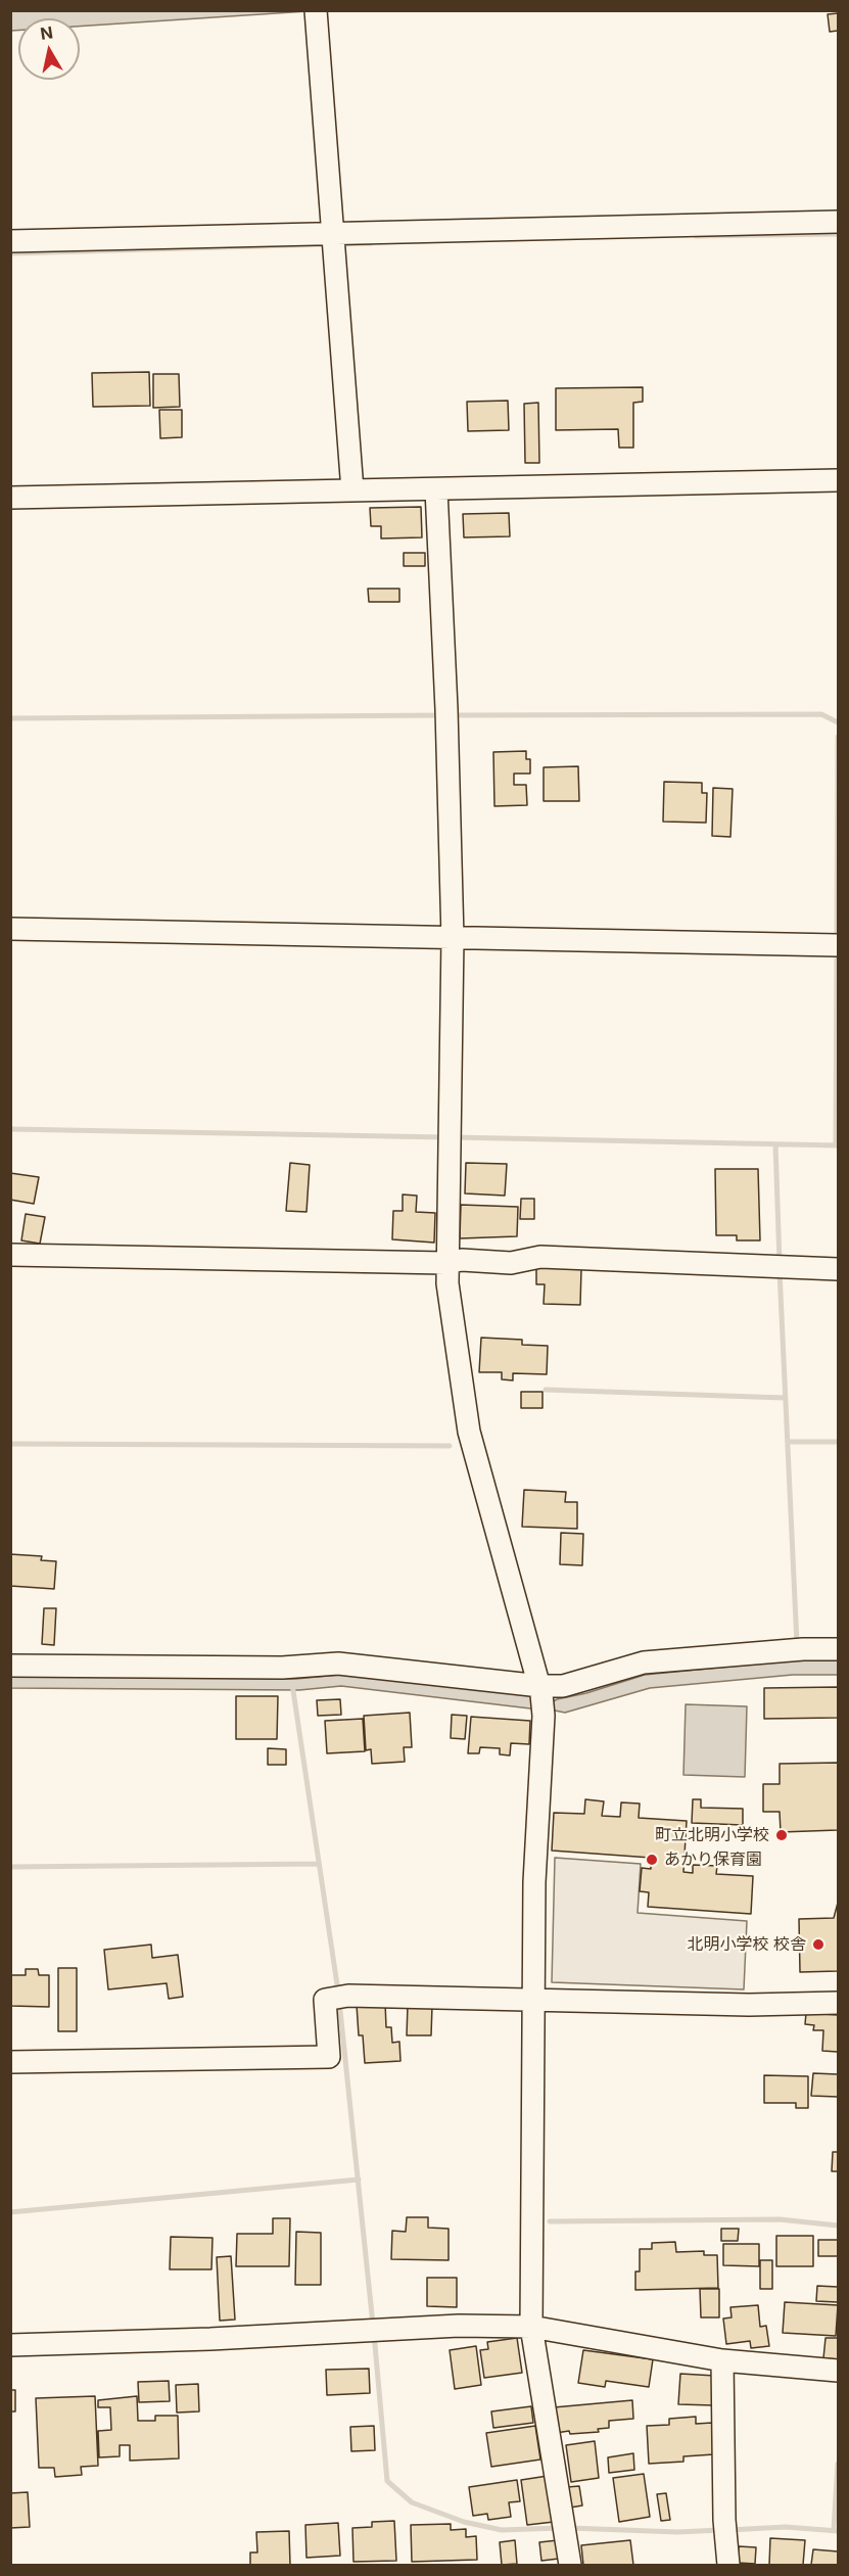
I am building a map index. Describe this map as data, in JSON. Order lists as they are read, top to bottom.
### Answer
{
  "places": ["町立北明小学校", "あかり保育園", "北明小学校 校舎"],
  "north": "top"
}
